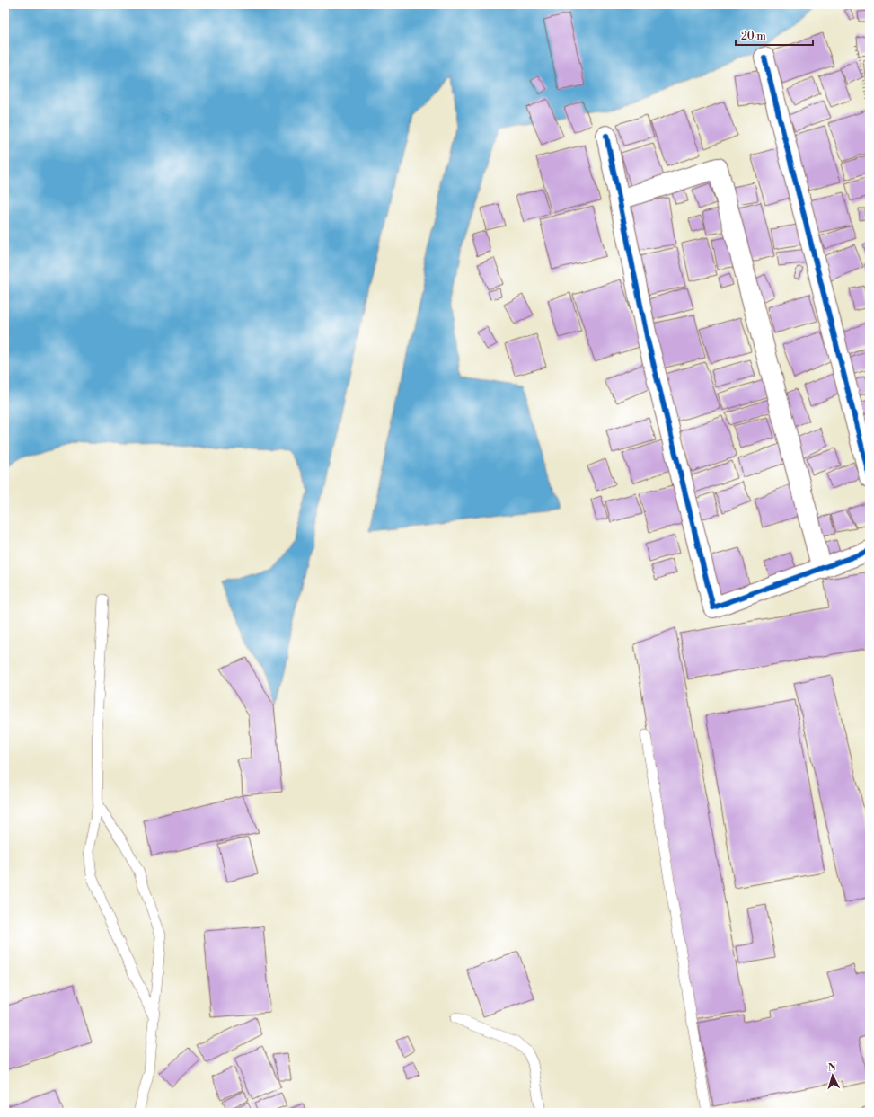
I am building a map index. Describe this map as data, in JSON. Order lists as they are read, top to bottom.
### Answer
{
  "scale_bar": "20 m",
  "north": "top"
}
